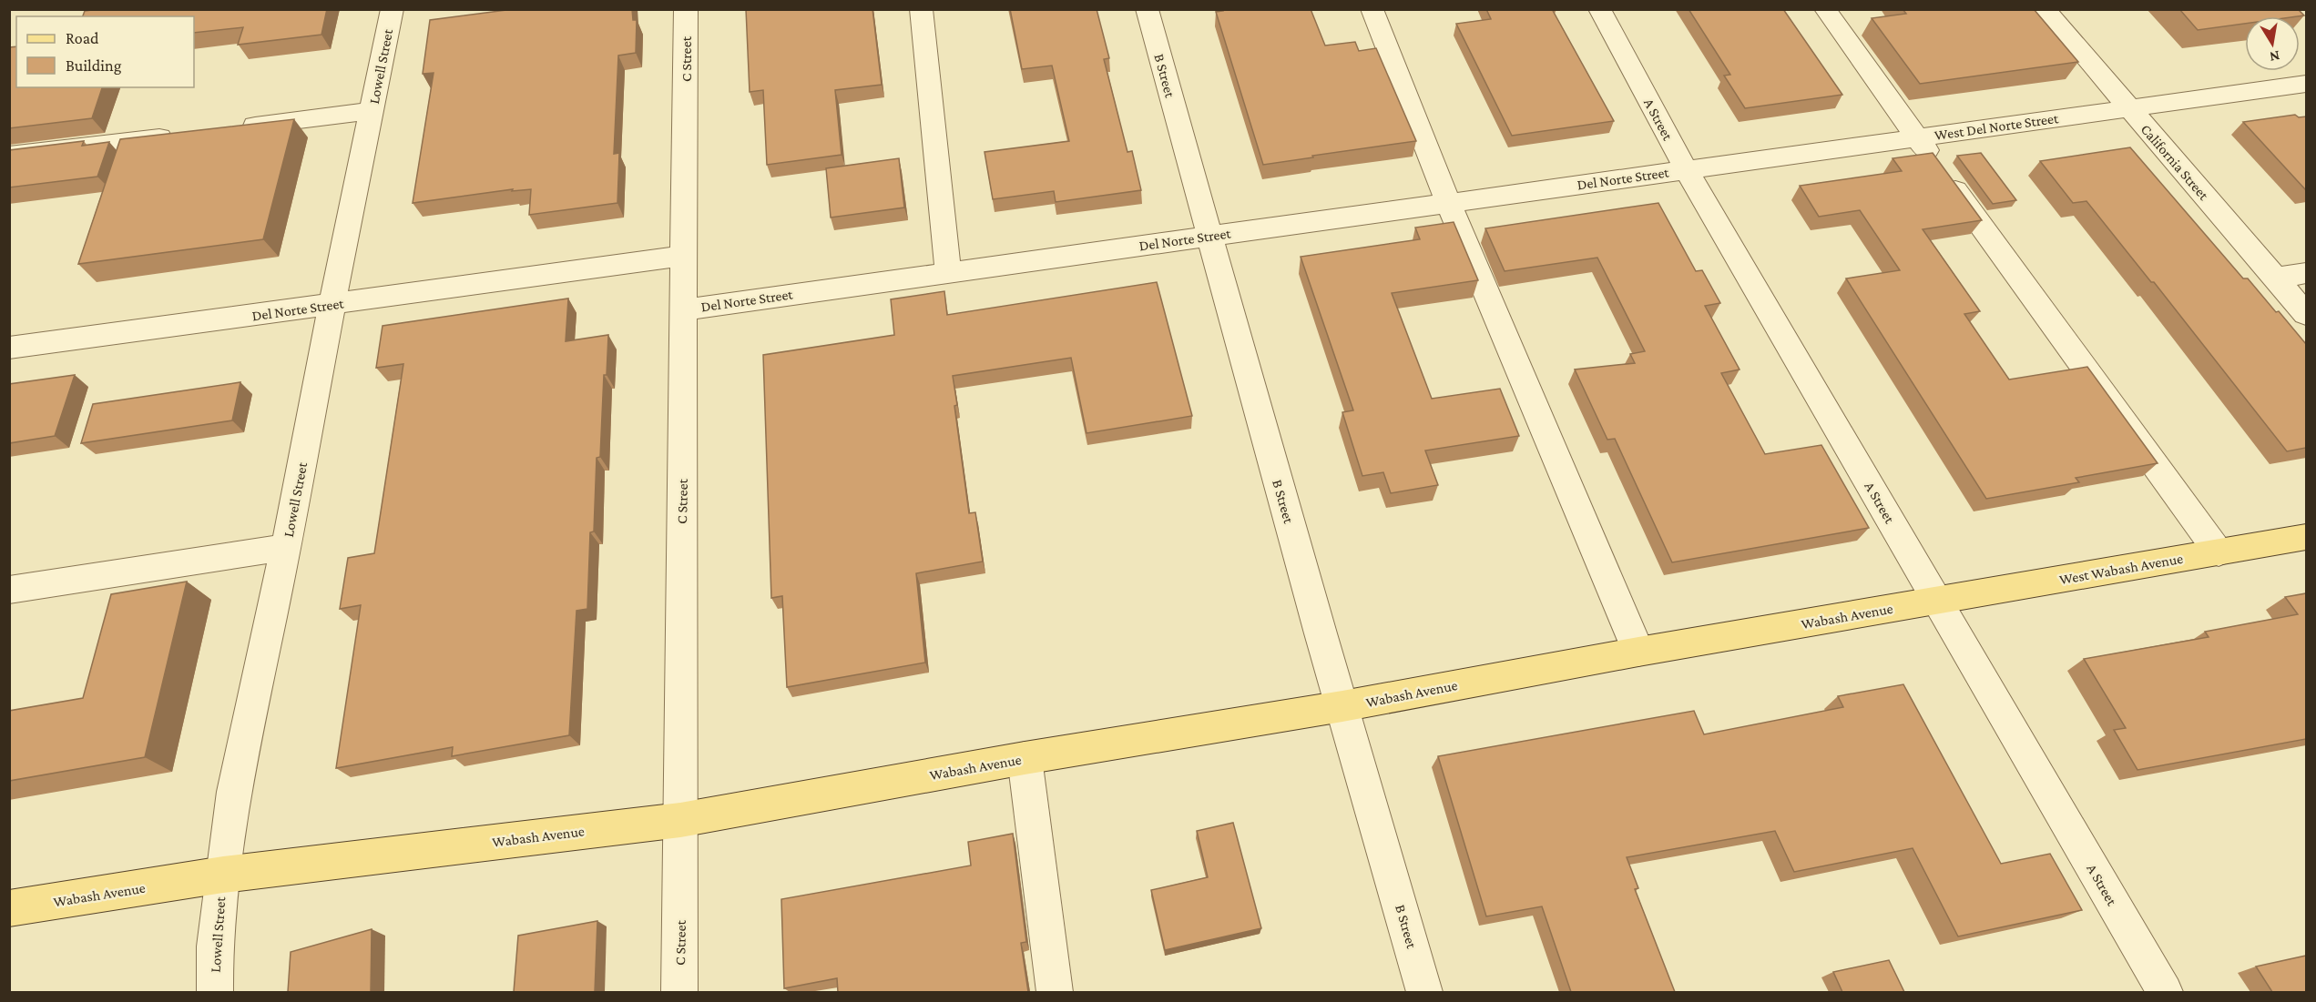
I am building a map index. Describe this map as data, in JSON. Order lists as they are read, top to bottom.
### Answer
{
  "streets": {
    "main road": ["West Wabash Avenue", "Wabash Avenue"],
    "street": [
      "C Street",
      "Lowell Street",
      "B Street",
      "A Street",
      "West Del Norte Street",
      "California Street",
      "Del Norte Street"
    ]
  },
  "crossings": [
    ["C Street", "Del Norte Street"],
    ["C Street", "Wabash Avenue"],
    ["Lowell Street", "Del Norte Street"],
    ["Lowell Street", "Wabash Avenue"],
    ["B Street", "Del Norte Street"],
    ["B Street", "Wabash Avenue"],
    ["A Street", "West Del Norte Street"],
    ["A Street", "Del Norte Street"],
    ["A Street", "West Wabash Avenue"],
    ["A Street", "Wabash Avenue"],
    ["West Del Norte Street", "California Street"],
    ["West Del Norte Street", "Del Norte Street"],
    ["West Wabash Avenue", "Wabash Avenue"]
  ],
  "legend": ["Road", "Building"],
  "north": "bottom"
}
